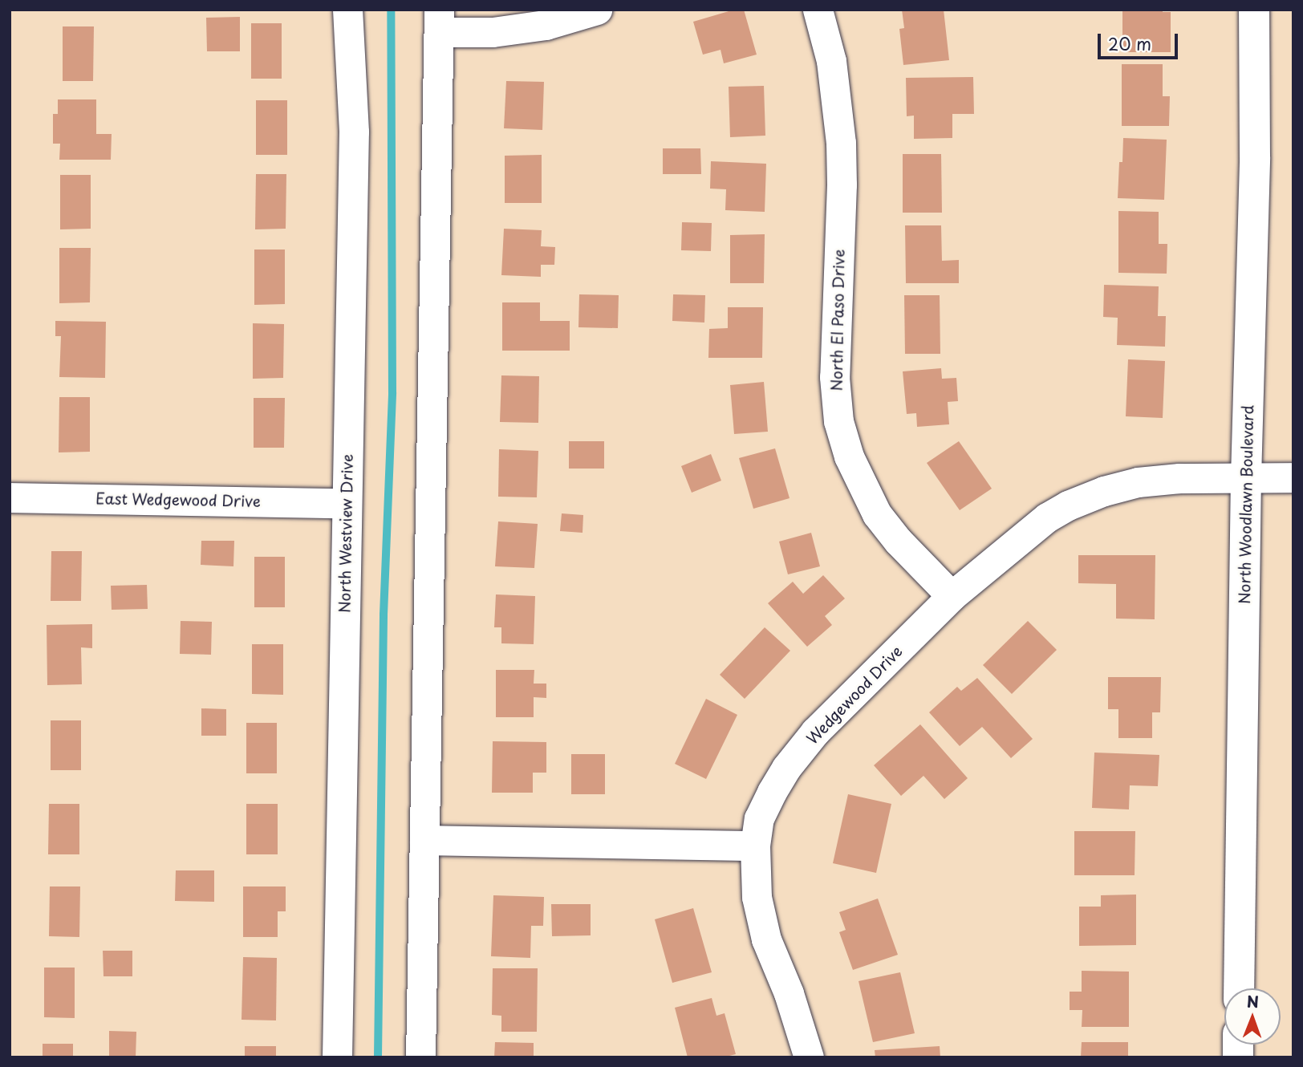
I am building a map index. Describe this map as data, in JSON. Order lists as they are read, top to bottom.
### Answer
{
  "streets": {
    "street": [
      "North El Paso Drive",
      "East Wedgewood Drive",
      "North Woodlawn Boulevard",
      "North Westview Drive",
      "Wedgewood Drive"
    ]
  },
  "crossings": [
    ["North El Paso Drive", "Wedgewood Drive"],
    ["East Wedgewood Drive", "North Westview Drive"],
    ["North Woodlawn Boulevard", "Wedgewood Drive"]
  ],
  "scale_bar": "20 m",
  "north": "top"
}
